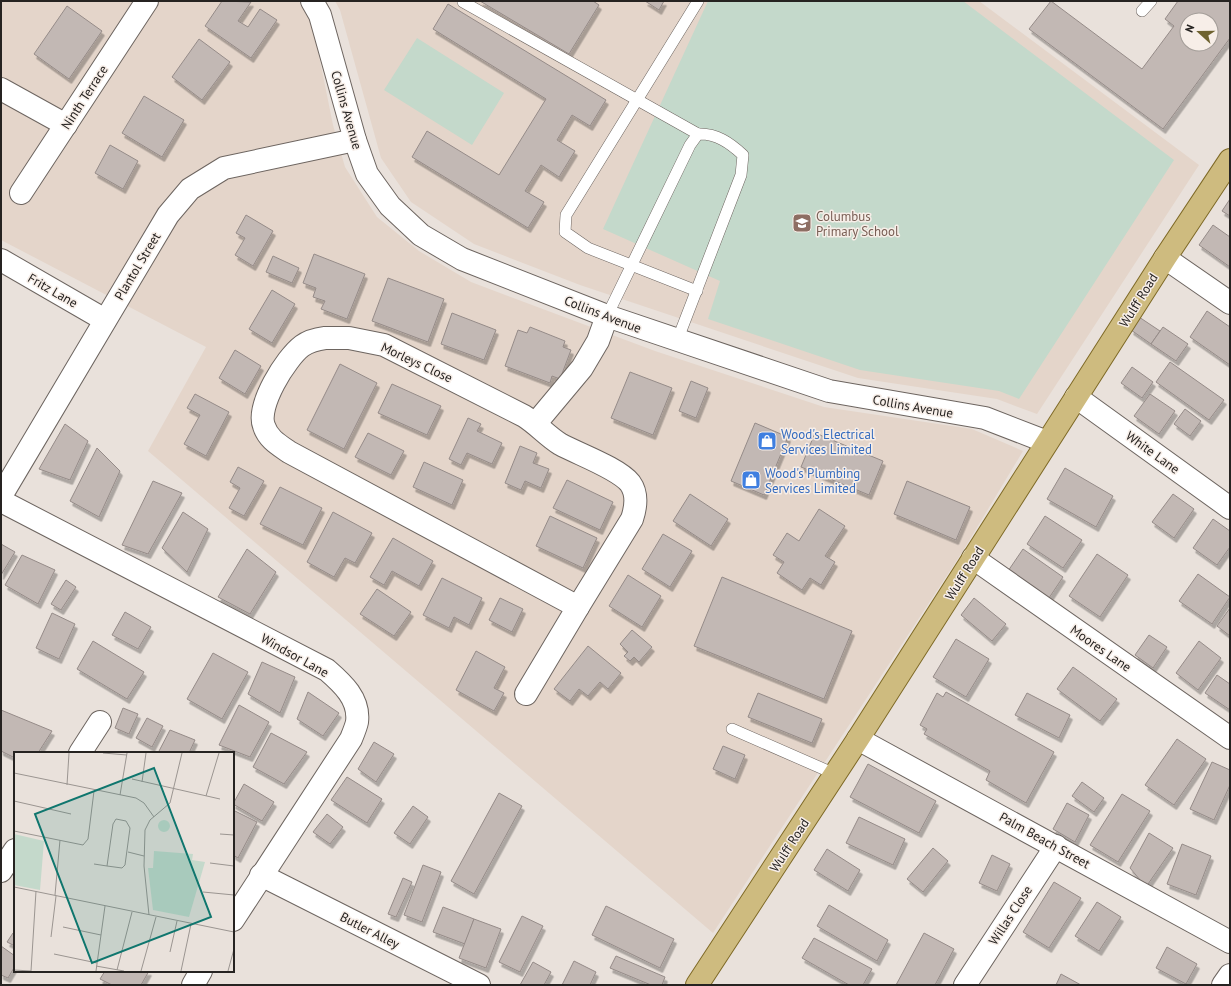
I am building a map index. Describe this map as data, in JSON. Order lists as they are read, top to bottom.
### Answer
{
  "streets": {
    "main road": ["Wulff Road"],
    "street": [
      "Ninth Terrace",
      "Collins Avenue",
      "Plantol Street",
      "Fritz Lane",
      "Morleys Close",
      "White Lane",
      "Moores Lane",
      "Windsor Lane",
      "Palm Beach Street",
      "Willas Close",
      "Butler Alley"
    ]
  },
  "crossings": [
    ["Collins Avenue", "Plantol Street"],
    ["Collins Avenue", "Wulff Road"],
    ["Plantol Street", "Fritz Lane"],
    ["Wulff Road", "White Lane"],
    ["Wulff Road", "Moores Lane"],
    ["Wulff Road", "Palm Beach Street"],
    ["Windsor Lane", "Butler Alley"],
    ["Palm Beach Street", "Willas Close"]
  ],
  "places": {
    "school or university": ["Columbus Primary School"],
    "shop": ["Wood's Electrical Services Limited", "Wood's Plumbing Services Limited"]
  },
  "north": "left"
}
